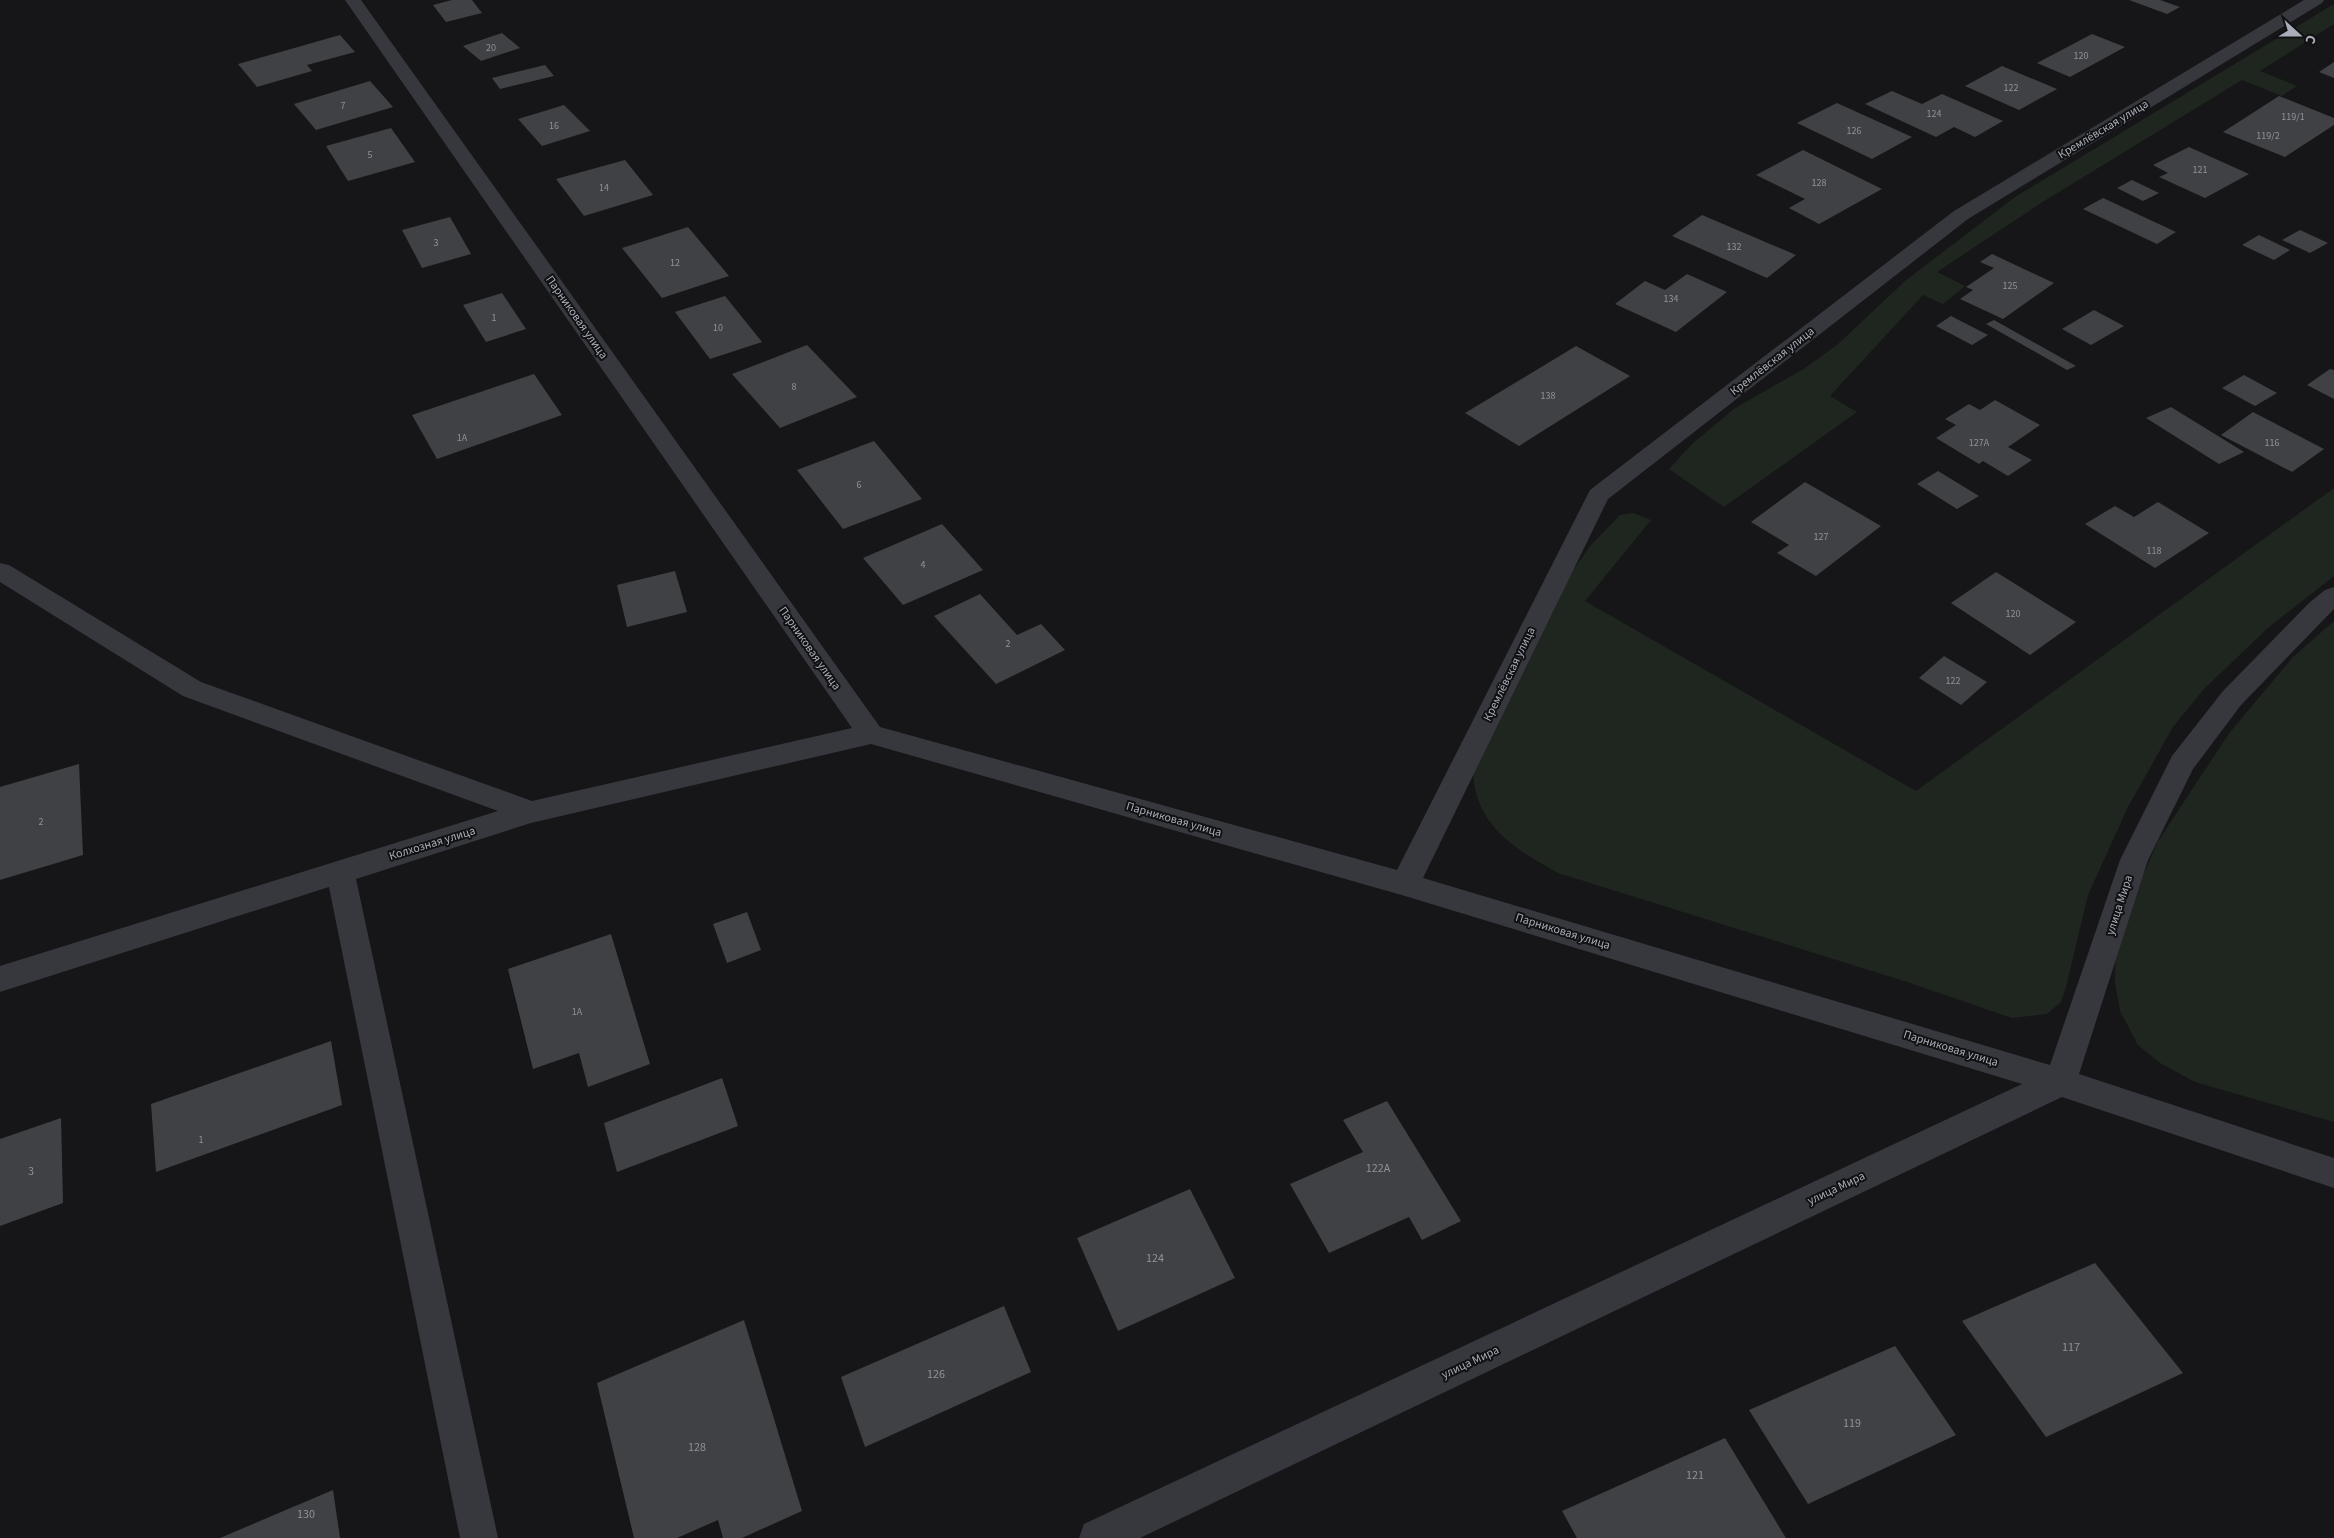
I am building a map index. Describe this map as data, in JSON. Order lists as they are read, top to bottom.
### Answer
{
  "streets": {
    "street": [
      "Кремлёвская улица",
      "Парниковая улица",
      "Колхозная улица",
      "улица Мира"
    ]
  },
  "crossings": [
    ["Кремлёвская улица", "Парниковая улица"],
    ["Парниковая улица", "Колхозная улица"],
    ["Парниковая улица", "улица Мира"]
  ],
  "house_numbers": [
    "20",
    "120",
    "122",
    "7",
    "124",
    "119/1",
    "16",
    "126",
    "119/2",
    "5",
    "121",
    "128",
    "14",
    "3",
    "132",
    "12",
    "125",
    "134",
    "1",
    "10",
    "8",
    "138",
    "1А",
    "127А",
    "116",
    "6",
    "127",
    "118",
    "4",
    "120",
    "2",
    "122",
    "2",
    "1А",
    "1",
    "122А",
    "3",
    "124",
    "117",
    "126",
    "119",
    "128",
    "121",
    "130"
  ],
  "north": "right"
}
